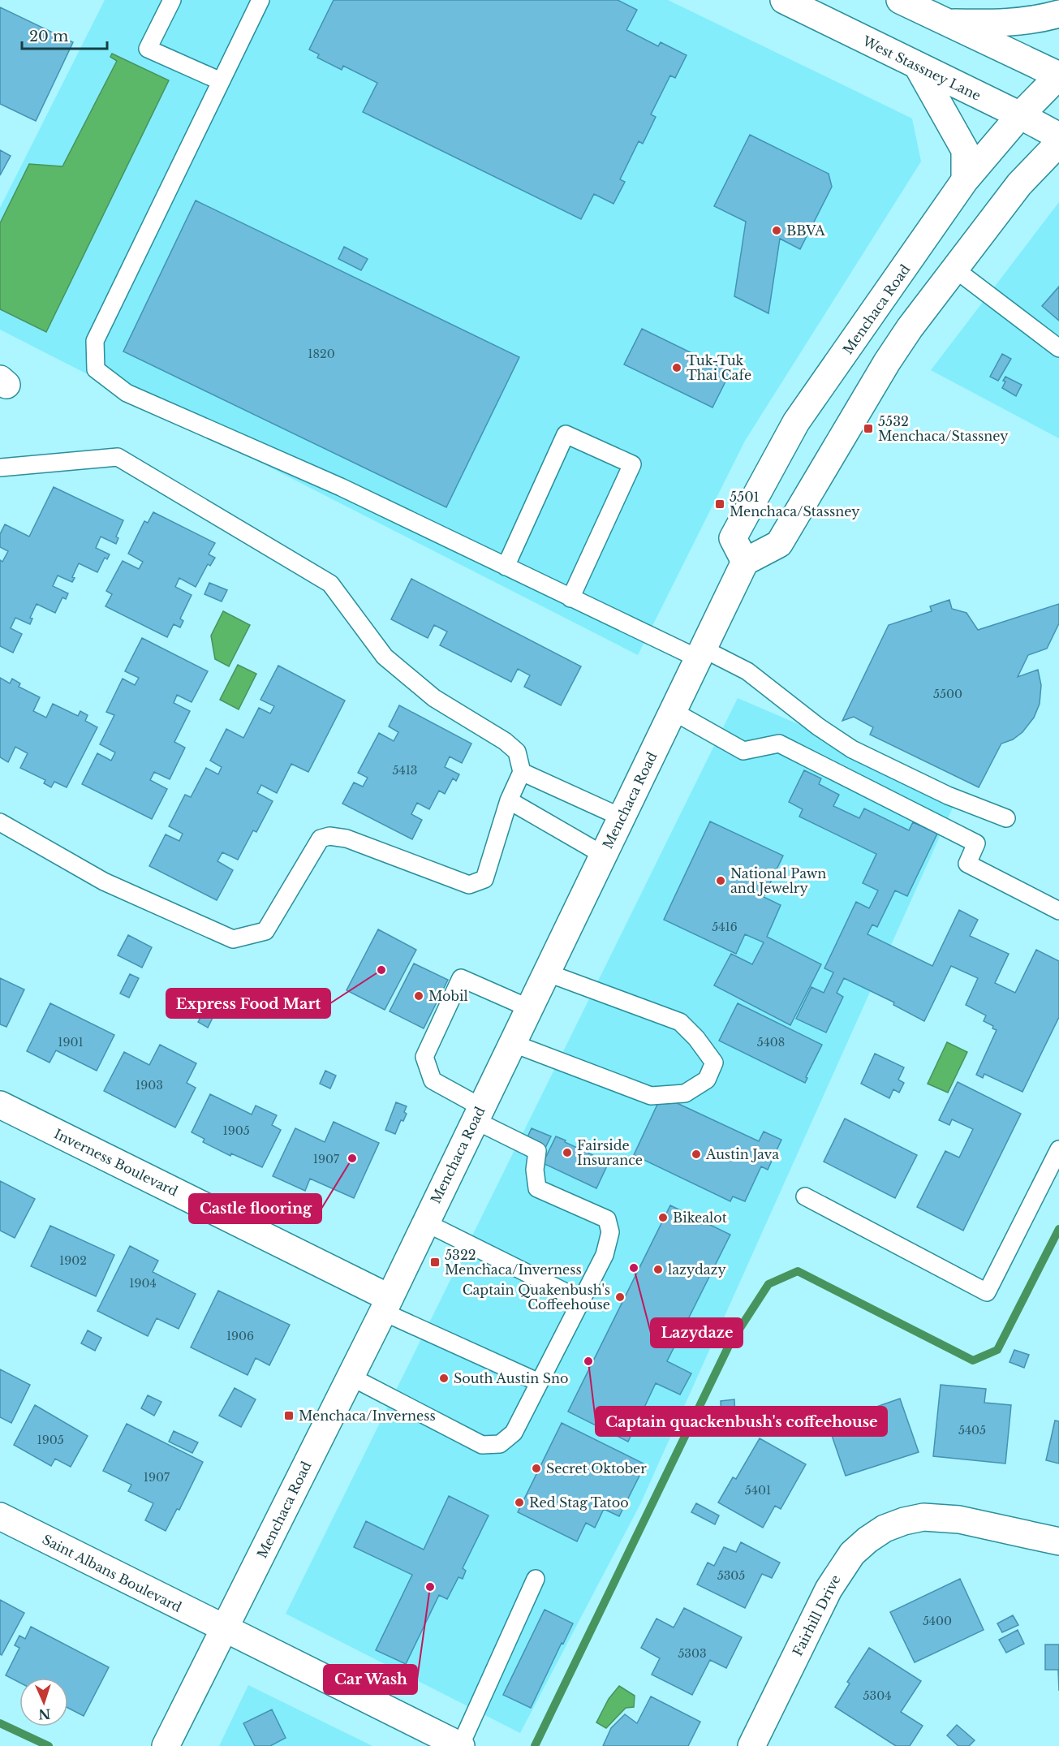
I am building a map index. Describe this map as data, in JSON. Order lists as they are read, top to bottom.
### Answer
{
  "streets": {
    "main road": [
      "West Stassney Lane",
      "Menchaca Road",
      "Inverness Boulevard",
      "Saint Albans Boulevard",
      "Fairhill Drive"
    ]
  },
  "crossings": [
    ["West Stassney Lane", "Menchaca Road"],
    ["Menchaca Road", "Inverness Boulevard"],
    ["Menchaca Road", "Saint Albans Boulevard"]
  ],
  "places": {
    "other": [
      "BBVA",
      "Tuk-Tuk Thai Cafe",
      "National Pawn and Jewelry",
      "Express Food Mart",
      "Mobil",
      "Fairside Insurance",
      "Austin Java",
      "Castle flooring",
      "Bikealot",
      "Lazydaze",
      "lazydazy",
      "Captain Quakenbush's Coffeehouse",
      "Captain quackenbush's coffeehouse",
      "South Austin Sno",
      "Secret Oktober",
      "Red Stag Tatoo",
      "Car Wash"
    ],
    "transit": [
      "5532 Menchaca/Stassney",
      "5501 Menchaca/Stassney",
      "5322 Menchaca/Inverness",
      "Menchaca/Inverness"
    ]
  },
  "house_numbers": [
    "1820",
    "5500",
    "5413",
    "5416",
    "1901",
    "5408",
    "1903",
    "1905",
    "1907",
    "1902",
    "1904",
    "1906",
    "5405",
    "1905",
    "1907",
    "5401",
    "5305",
    "5400",
    "5303",
    "5304"
  ],
  "scale_bar": "20 m",
  "north": "bottom"
}
